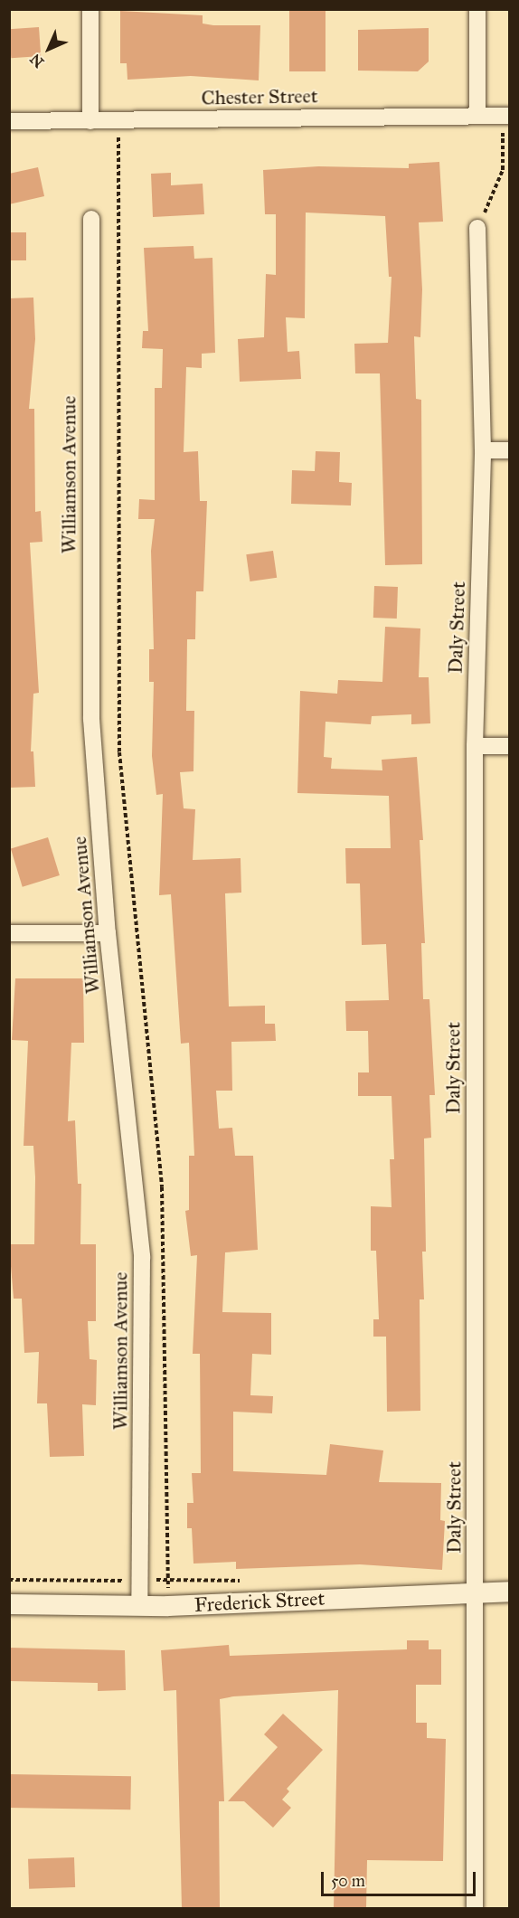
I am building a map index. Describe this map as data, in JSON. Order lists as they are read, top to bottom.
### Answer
{
  "streets": {
    "street": [
      "Chester Street",
      "Williamson Avenue",
      "Daly Street",
      "Frederick Street"
    ]
  },
  "crossings": [
    ["Williamson Avenue", "Frederick Street"],
    ["Daly Street", "Frederick Street"]
  ],
  "scale_bar": "50 m",
  "north": "bottom left"
}
